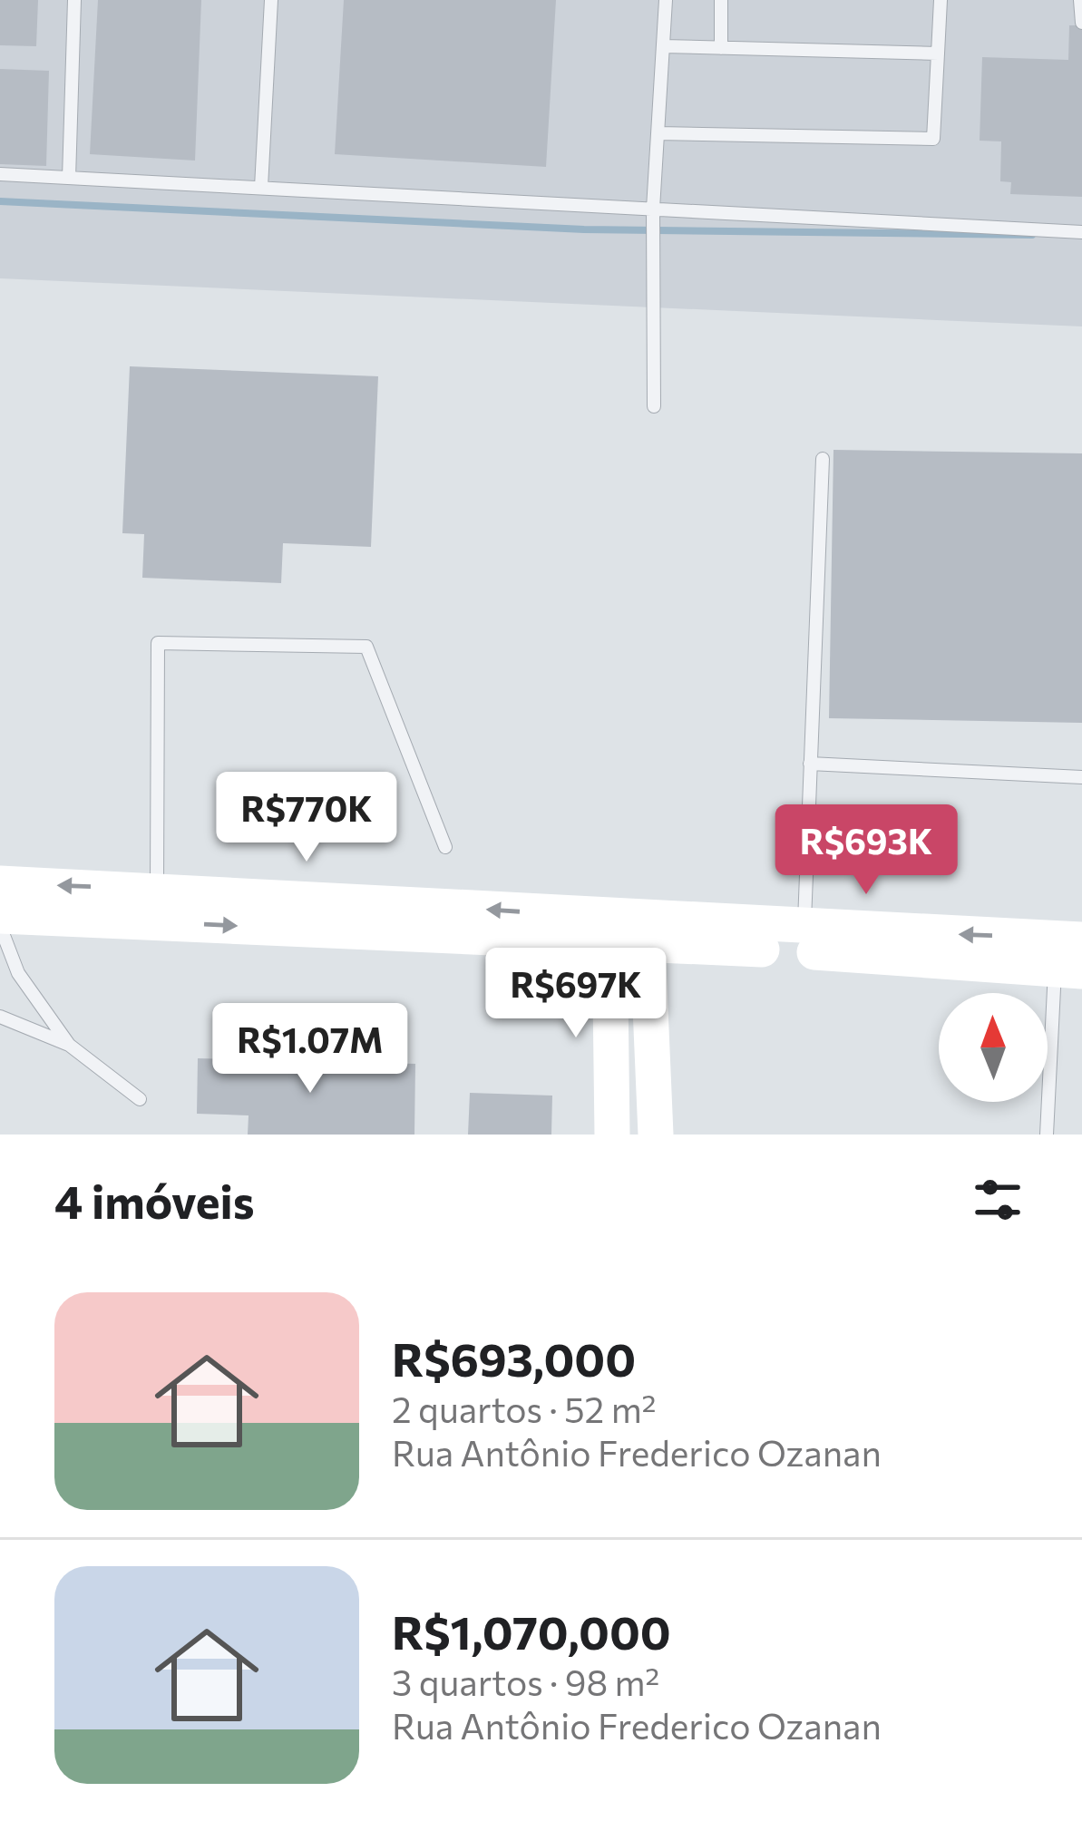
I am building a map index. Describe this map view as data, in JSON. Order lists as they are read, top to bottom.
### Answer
{
  "north": "top",
  "page": {
    "price": [
      "R$770K",
      "R$693K",
      "R$697K",
      "R$1.07M"
    ],
    "heading": "4 imóveis",
    "list": [
      {
        "name": "R$693,000",
        "note": "2 quartos · 52 m² · Rua Antônio Frederico Ozanan"
      },
      {
        "name": "R$1,070,000",
        "note": "3 quartos · 98 m² · Rua Antônio Frederico Ozanan"
      }
    ]
  }
}
